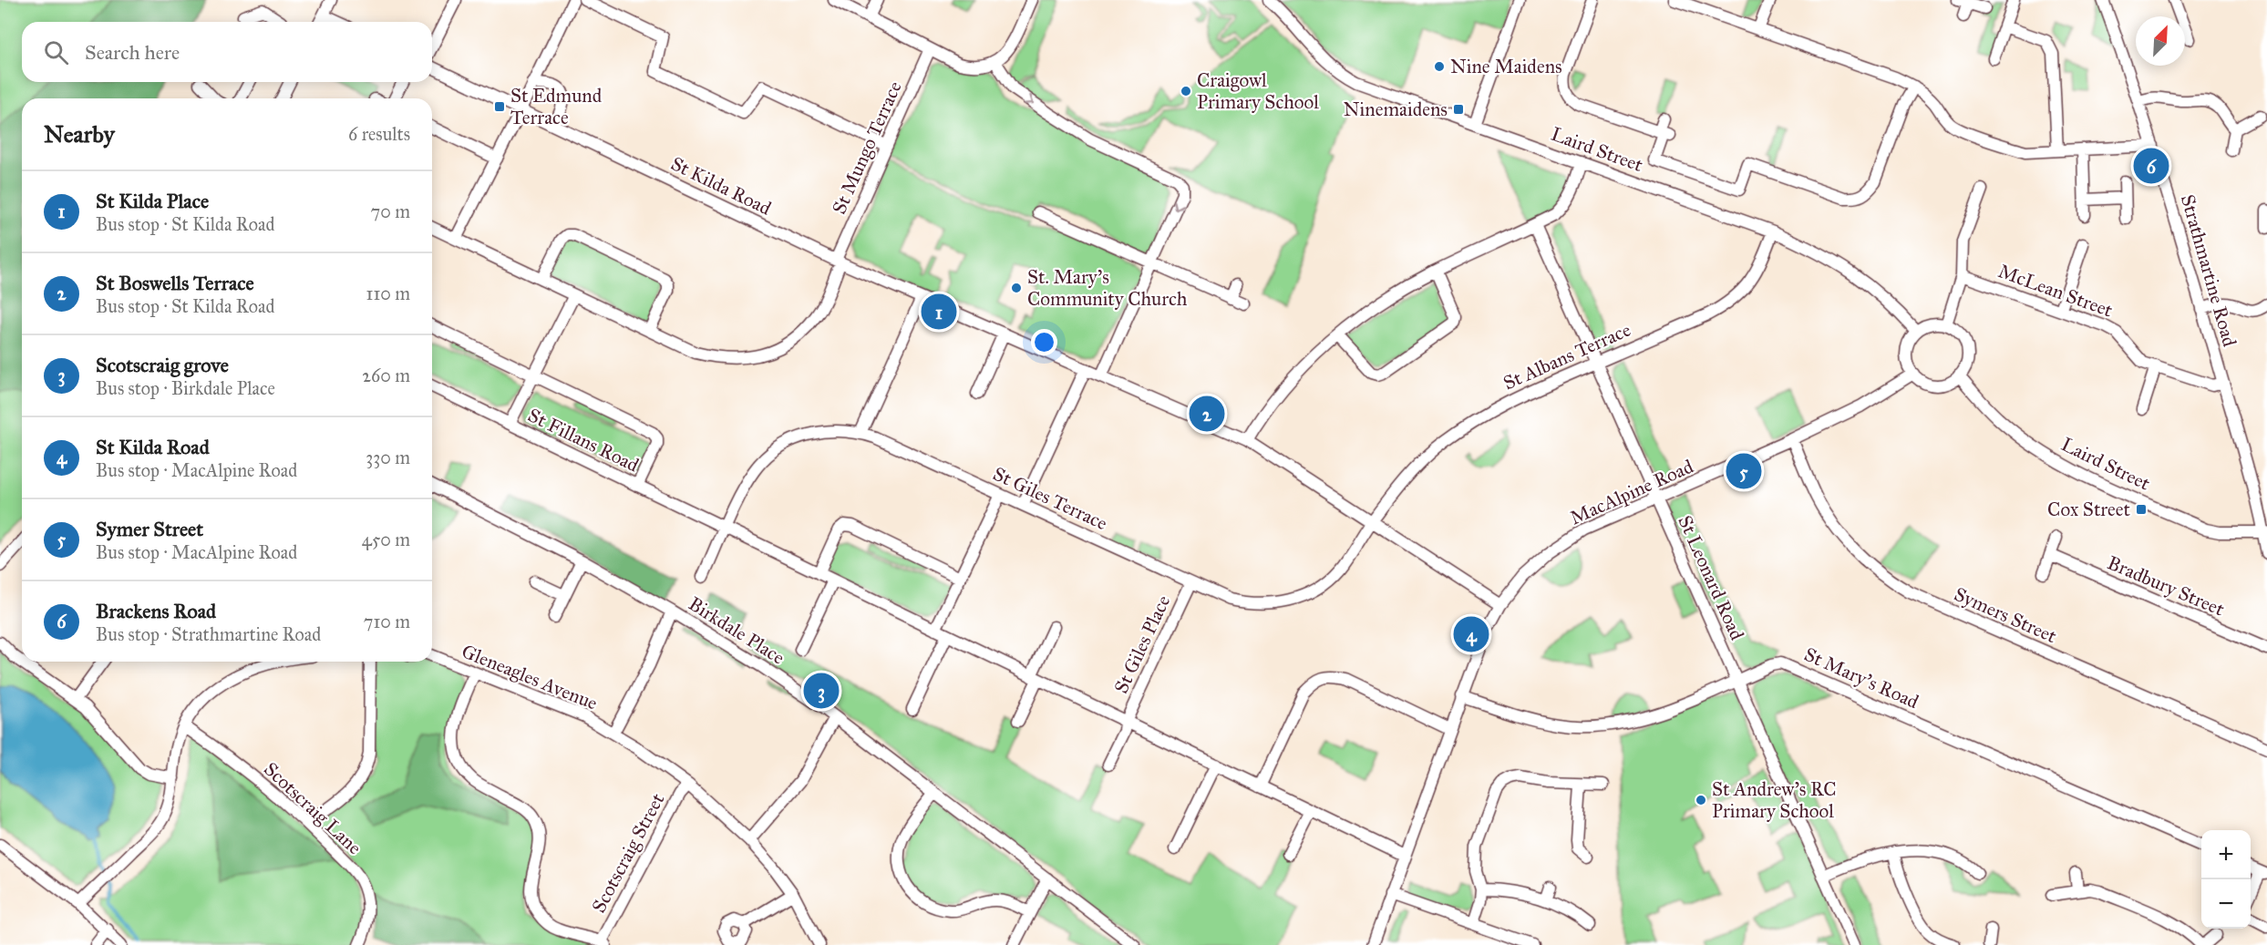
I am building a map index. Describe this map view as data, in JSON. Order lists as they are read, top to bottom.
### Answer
{
  "streets": {
    "street": [
      "St Mungo Terrace",
      "Laird Street",
      "St Kilda Road",
      "Strathmartine Road",
      "McLean Street",
      "St Albans Terrace",
      "St Fillans Road",
      "MacAlpine Road",
      "St Giles Terrace",
      "St Leonard Road",
      "Bradbury Street",
      "Symers Street",
      "Birkdale Place",
      "St Giles Place",
      "Gleneagles Avenue",
      "St Mary's Road",
      "Scotscraig Lane",
      "Scotscraig Street"
    ]
  },
  "crossings": [
    ["St Mungo Terrace", "St Kilda Road"],
    ["Laird Street", "Strathmartine Road"],
    ["Laird Street", "St Albans Terrace"],
    ["Laird Street", "MacAlpine Road"],
    ["St Kilda Road", "St Albans Terrace"],
    ["St Kilda Road", "MacAlpine Road"],
    ["St Kilda Road", "St Giles Terrace"],
    ["Strathmartine Road", "McLean Street"],
    ["St Albans Terrace", "St Giles Terrace"],
    ["St Albans Terrace", "St Leonard Road"],
    ["St Fillans Road", "MacAlpine Road"],
    ["St Fillans Road", "St Giles Terrace"],
    ["St Fillans Road", "St Giles Place"],
    ["MacAlpine Road", "St Leonard Road"],
    ["MacAlpine Road", "Symers Street"],
    ["MacAlpine Road", "St Mary's Road"],
    ["St Giles Terrace", "St Giles Place"],
    ["St Leonard Road", "St Mary's Road"],
    ["Gleneagles Avenue", "Scotscraig Street"]
  ],
  "places": {
    "other": [
      "Nine Maidens",
      "Craigowl Primary School",
      "St. Mary's Community Church",
      "St Andrew's RC Primary School"
    ],
    "transit": ["St Edmund Terrace", "Ninemaidens", "Cox Street"]
  },
  "north": "top right",
  "page": {
    "search": "Search here",
    "heading": ["Nearby", "6 results"],
    "pins": [
      "6",
      "1",
      "2",
      "5",
      "4",
      "3"
    ],
    "list": [
      {
        "mark": "1",
        "name": "St Kilda Place",
        "note": "Bus stop · St Kilda Road",
        "value": "70 m"
      },
      {
        "mark": "2",
        "name": "St Boswells Terrace",
        "note": "Bus stop · St Kilda Road",
        "value": "110 m"
      },
      {
        "mark": "3",
        "name": "Scotscraig grove",
        "note": "Bus stop · Birkdale Place",
        "value": "260 m"
      },
      {
        "mark": "4",
        "name": "St Kilda Road",
        "note": "Bus stop · MacAlpine Road",
        "value": "330 m"
      },
      {
        "mark": "5",
        "name": "Symer Street",
        "note": "Bus stop · MacAlpine Road",
        "value": "450 m"
      },
      {
        "mark": "6",
        "name": "Brackens Road",
        "note": "Bus stop · Strathmartine Road",
        "value": "710 m"
      }
    ],
    "map_buttons": ["+", "−"]
  }
}
